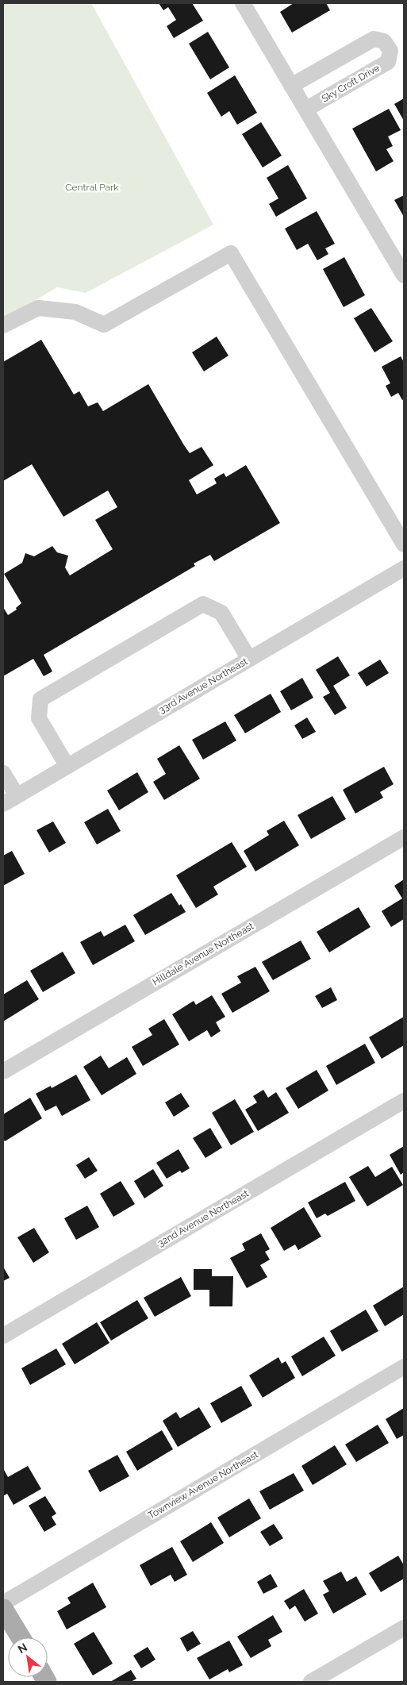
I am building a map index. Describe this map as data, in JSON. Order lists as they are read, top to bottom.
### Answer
{
  "streets": {
    "street": [
      "Sky Croft Drive",
      "33rd Avenue Northeast",
      "Hilldale Avenue Northeast",
      "32nd Avenue Northeast",
      "Townview Avenue Northeast"
    ]
  },
  "parks": ["Central Park"],
  "north": "top left"
}
